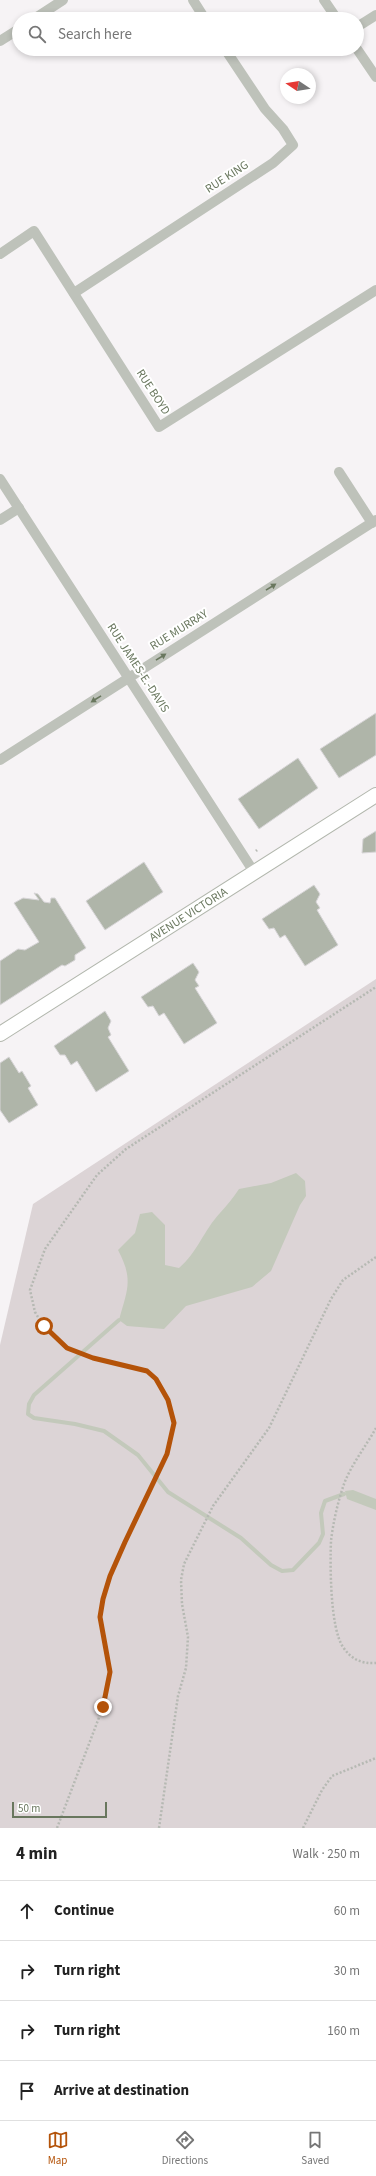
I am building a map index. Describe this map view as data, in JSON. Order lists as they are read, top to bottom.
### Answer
{
  "streets": {
    "street": [
      "RUE KING",
      "RUE BOYD",
      "RUE MURRAY",
      "RUE JAMES-E.-DAVIS",
      "AVENUE VICTORIA"
    ]
  },
  "crossings": [
    ["RUE KING", "RUE BOYD"],
    ["RUE MURRAY", "RUE JAMES-E.-DAVIS"],
    ["RUE JAMES-E.-DAVIS", "AVENUE VICTORIA"]
  ],
  "scale_bar": "50 m",
  "north": "left",
  "page": {
    "search": "Search here",
    "scale": "50 m",
    "heading": ["4 min", "Walk · 250 m"],
    "list": [
      ["Continue", "60 m"],
      ["Turn right", "30 m"],
      ["Turn right", "160 m"],
      "Arrive at destination"
    ],
    "nav": ["Map", "Directions", "Saved"]
  }
}
